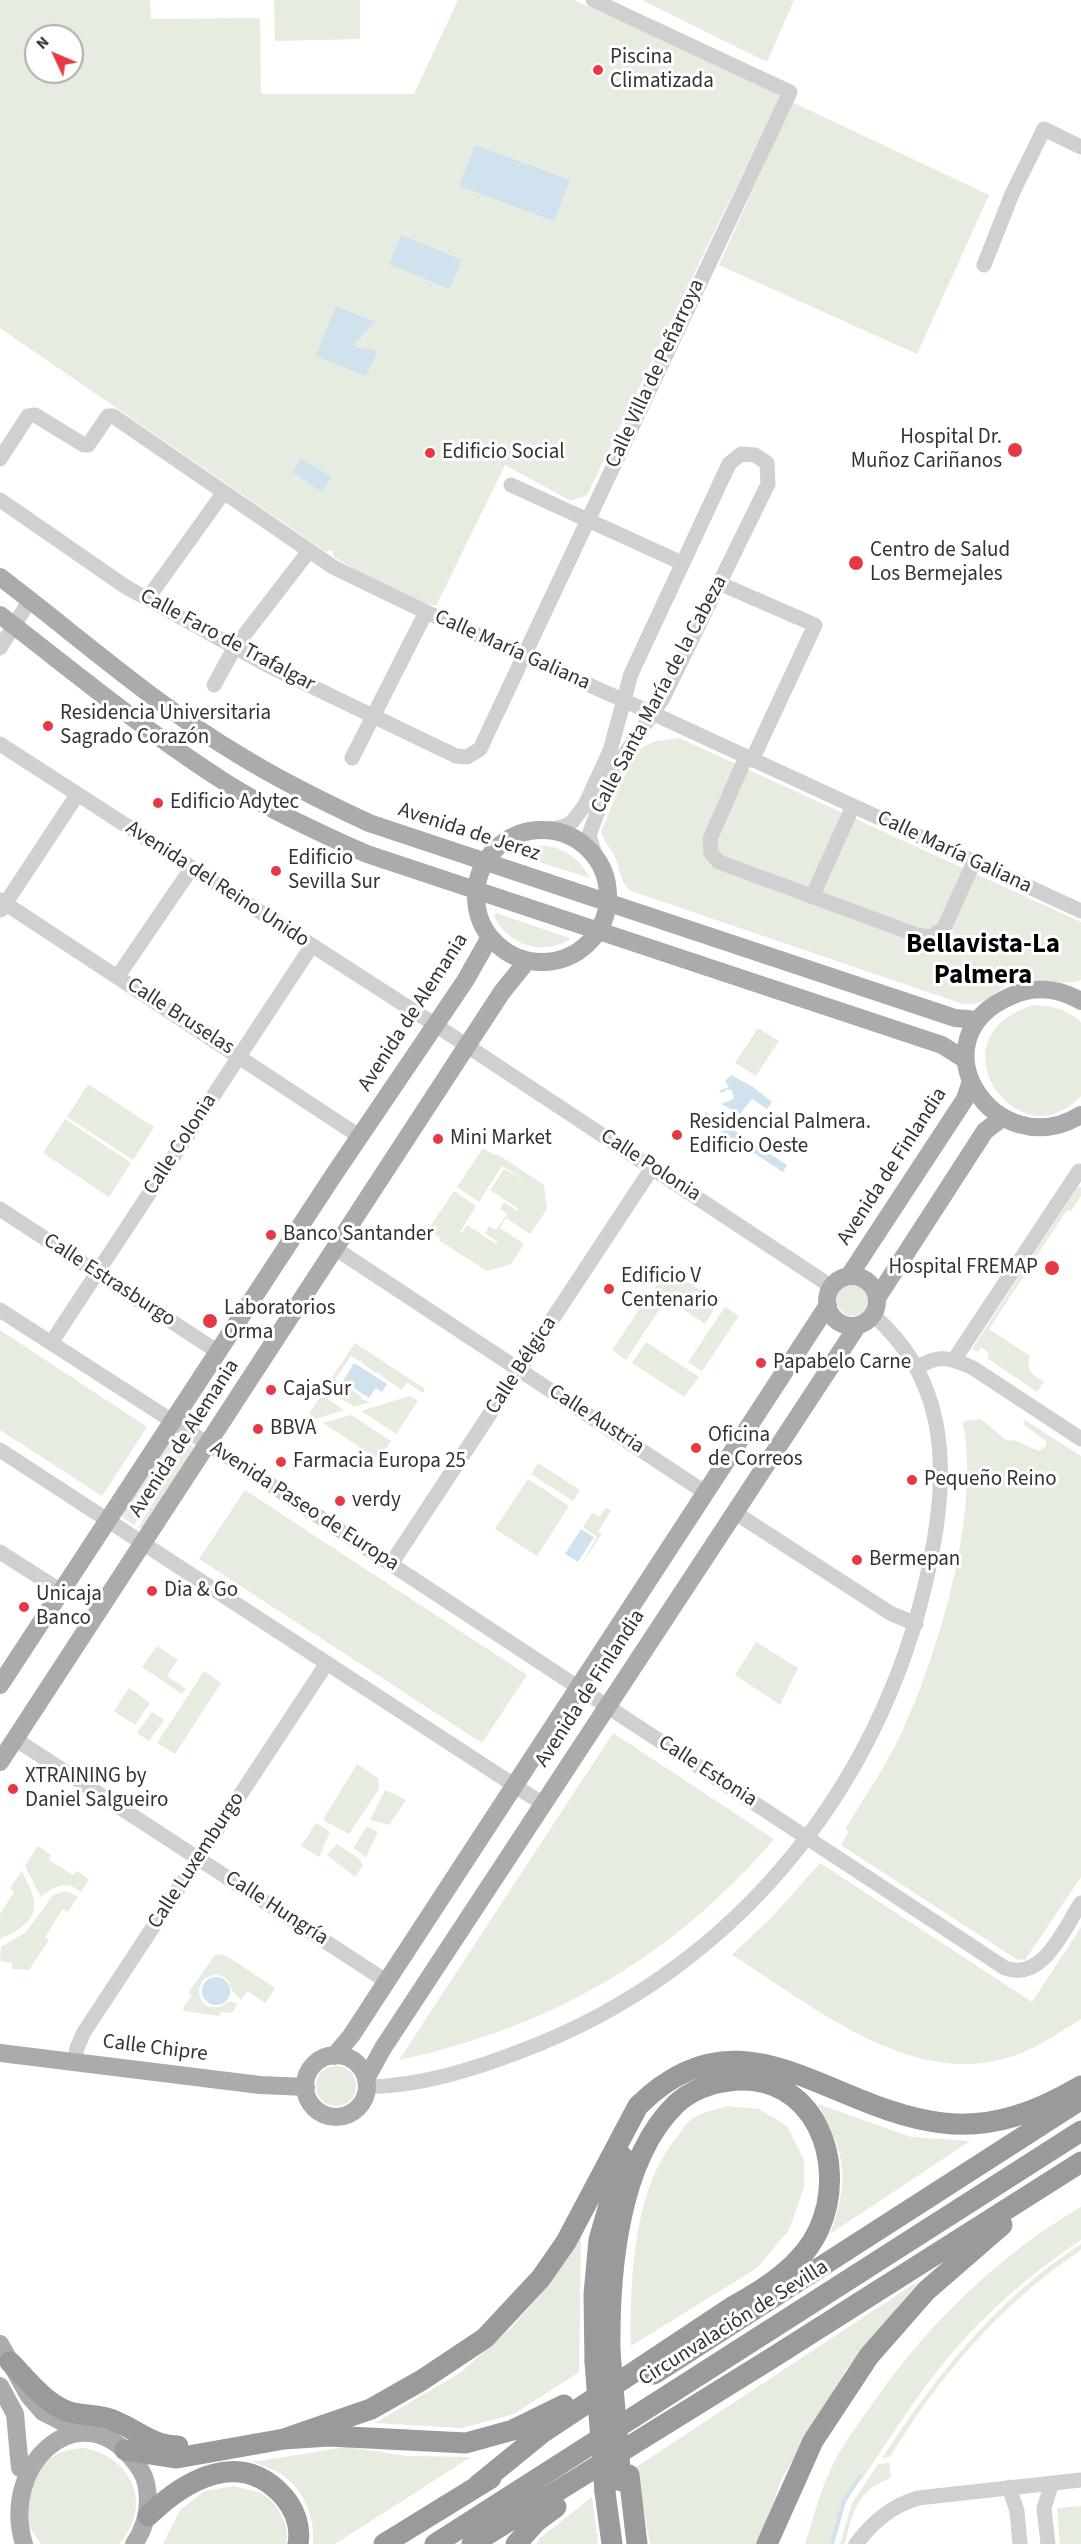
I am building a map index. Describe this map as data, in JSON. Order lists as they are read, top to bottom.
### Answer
{
  "streets": {
    "highway": ["Circunvalación de Sevilla"],
    "main road": [
      "Avenida de Jerez",
      "Avenida de Alemania",
      "Avenida de Finlandia",
      "Calle Chipre"
    ],
    "street": [
      "Calle Villa de Peñarroya",
      "Calle Faro de Trafalgar",
      "Calle María Galiana",
      "Calle Santa María de la Cabeza",
      "Avenida del Reino Unido",
      "Calle Bruselas",
      "Calle Colonia",
      "Calle Polonia",
      "Calle Estrasburgo",
      "Calle Bélgica",
      "Calle Austria",
      "Avenida Paseo de Europa",
      "Calle Estonia",
      "Calle Luxemburgo",
      "Calle Hungría"
    ]
  },
  "crossings": [
    ["Calle Villa de Peñarroya", "Calle Faro de Trafalgar"],
    ["Calle Villa de Peñarroya", "Calle María Galiana"],
    ["Calle María Galiana", "Calle Santa María de la Cabeza"],
    ["Avenida del Reino Unido", "Avenida de Alemania"],
    ["Avenida del Reino Unido", "Calle Colonia"],
    ["Avenida del Reino Unido", "Calle Polonia"],
    ["Avenida de Alemania", "Calle Bruselas"],
    ["Avenida de Alemania", "Calle Polonia"],
    ["Avenida de Alemania", "Calle Estrasburgo"],
    ["Avenida de Alemania", "Calle Austria"],
    ["Avenida de Alemania", "Avenida Paseo de Europa"],
    ["Avenida de Alemania", "Calle Hungría"],
    ["Calle Bruselas", "Calle Colonia"],
    ["Calle Colonia", "Calle Estrasburgo"],
    ["Calle Colonia", "Avenida Paseo de Europa"],
    ["Calle Polonia", "Avenida de Finlandia"],
    ["Calle Polonia", "Calle Bélgica"],
    ["Avenida de Finlandia", "Calle Austria"],
    ["Avenida de Finlandia", "Avenida Paseo de Europa"],
    ["Avenida de Finlandia", "Calle Estonia"],
    ["Avenida de Finlandia", "Calle Hungría"],
    ["Avenida de Finlandia", "Calle Chipre"],
    ["Calle Bélgica", "Calle Austria"],
    ["Calle Bélgica", "Avenida Paseo de Europa"],
    ["Avenida Paseo de Europa", "Calle Estonia"],
    ["Calle Luxemburgo", "Calle Hungría"],
    ["Calle Luxemburgo", "Calle Chipre"]
  ],
  "districts": ["Bellavista-La Palmera"],
  "places": [
    "Piscina Climatizada",
    "Hospital Dr. Muñoz Cariñanos",
    "Edificio Social",
    "Centro de Salud Los Bermejales",
    "Residencia Universitaria Sagrado Corazón",
    "Edificio Adytec",
    "Edificio Sevilla Sur",
    "Residencial Palmera. Edificio Oeste",
    "Mini Market",
    "Banco Santander",
    "Hospital FREMAP",
    "Edificio V Centenario",
    "Laboratorios Orma",
    "Papabelo Carne",
    "CajaSur",
    "BBVA",
    "Oficina de Correos",
    "Farmacia Europa 25",
    "Pequeño Reino",
    "verdy",
    "Bermepan",
    "Dia & Go",
    "Unicaja Banco",
    "XTRAINING by Daniel Salgueiro"
  ],
  "north": "top left"
}
